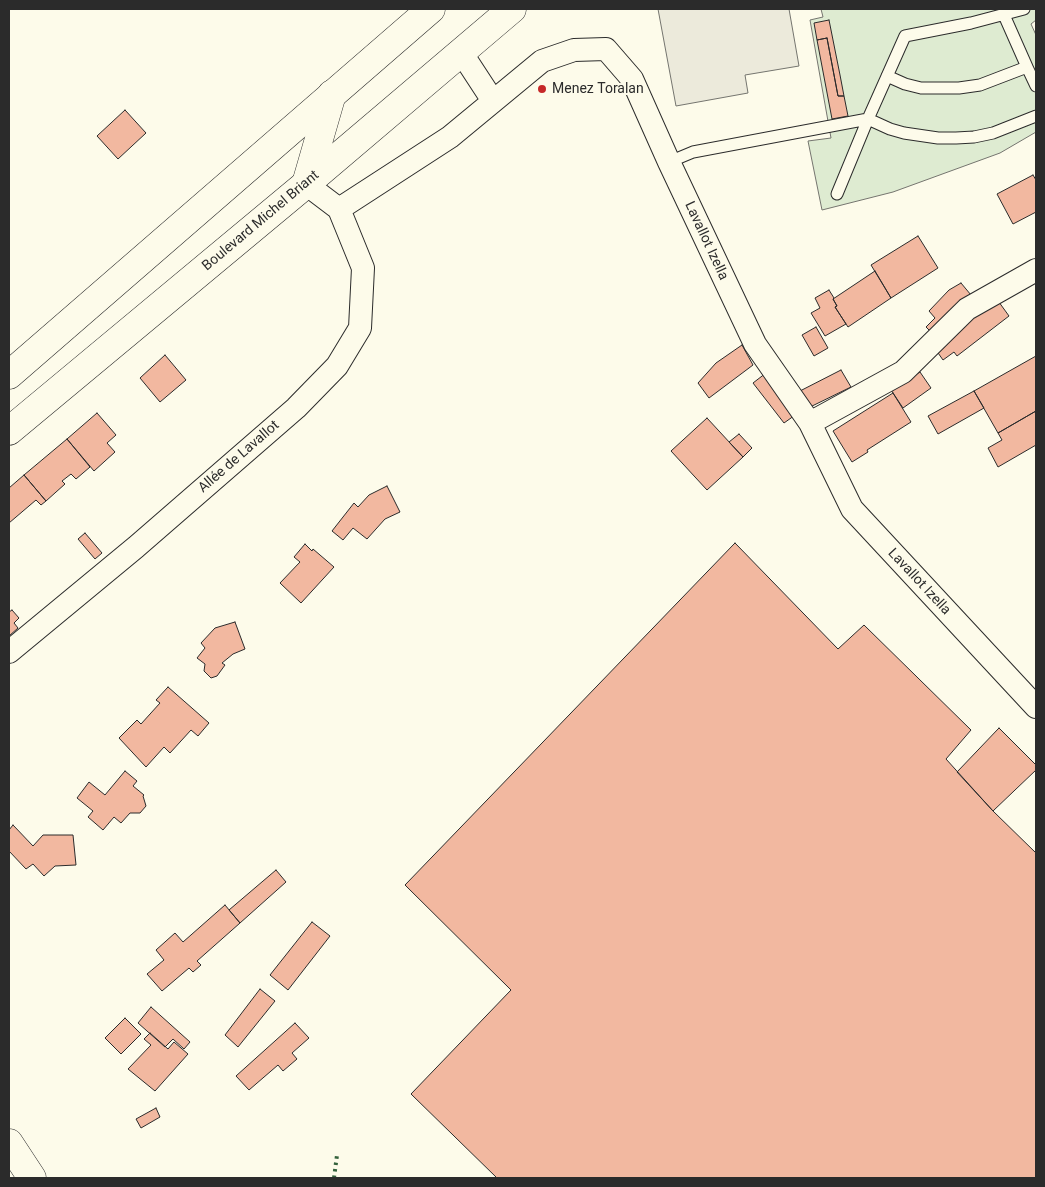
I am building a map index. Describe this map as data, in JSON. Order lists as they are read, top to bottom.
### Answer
{
  "streets": {
    "main road": ["Boulevard Michel Briant"],
    "street": ["Lavallot Izella", "Allée de Lavallot"]
  },
  "crossings": [
    ["Lavallot Izella", "Allée de Lavallot"]
  ],
  "places": ["Menez Toralan"]
}
